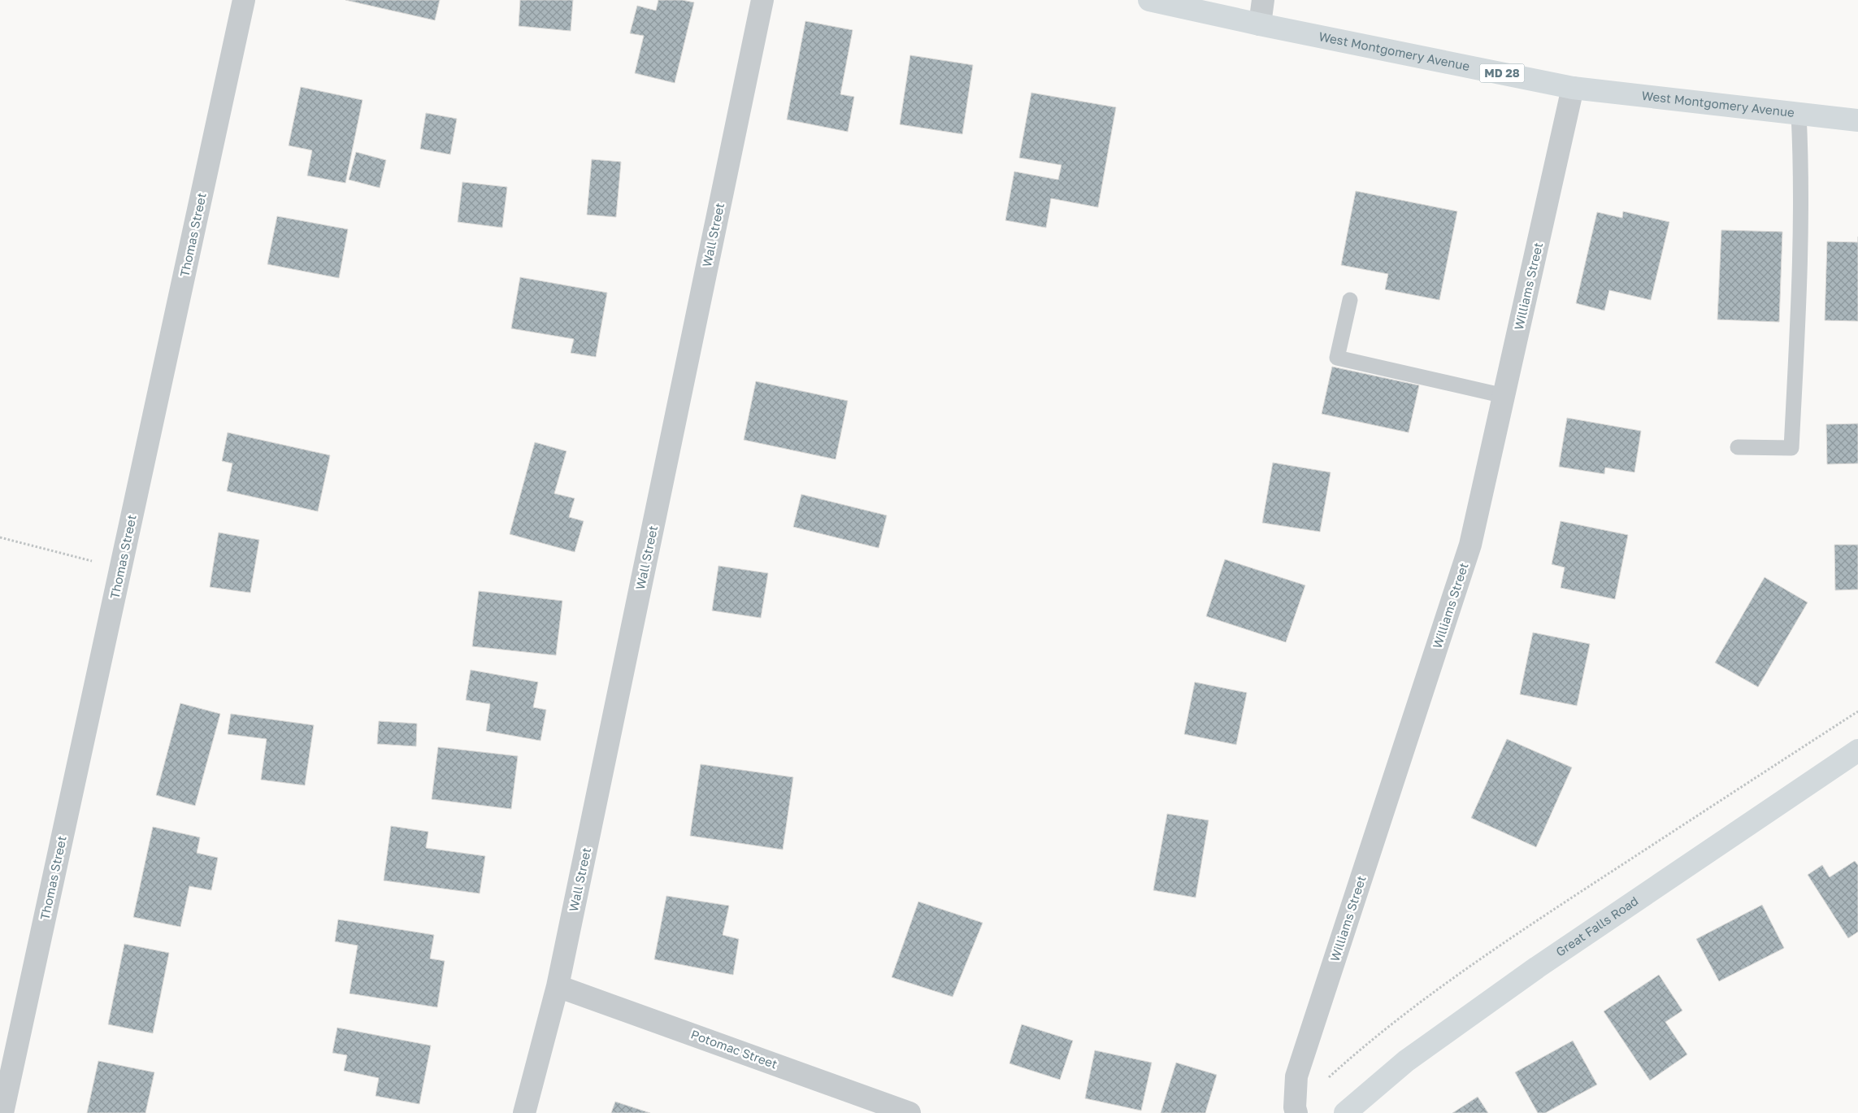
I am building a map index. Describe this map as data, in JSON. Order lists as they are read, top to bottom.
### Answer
{
  "streets": {
    "main road": ["West Montgomery Avenue", "MD 28", "Great Falls Road"],
    "street": [
      "Thomas Street",
      "Wall Street",
      "Williams Street",
      "Potomac Street"
    ]
  },
  "crossings": [
    ["West Montgomery Avenue", "Williams Street"],
    ["Wall Street", "Potomac Street"]
  ]
}
